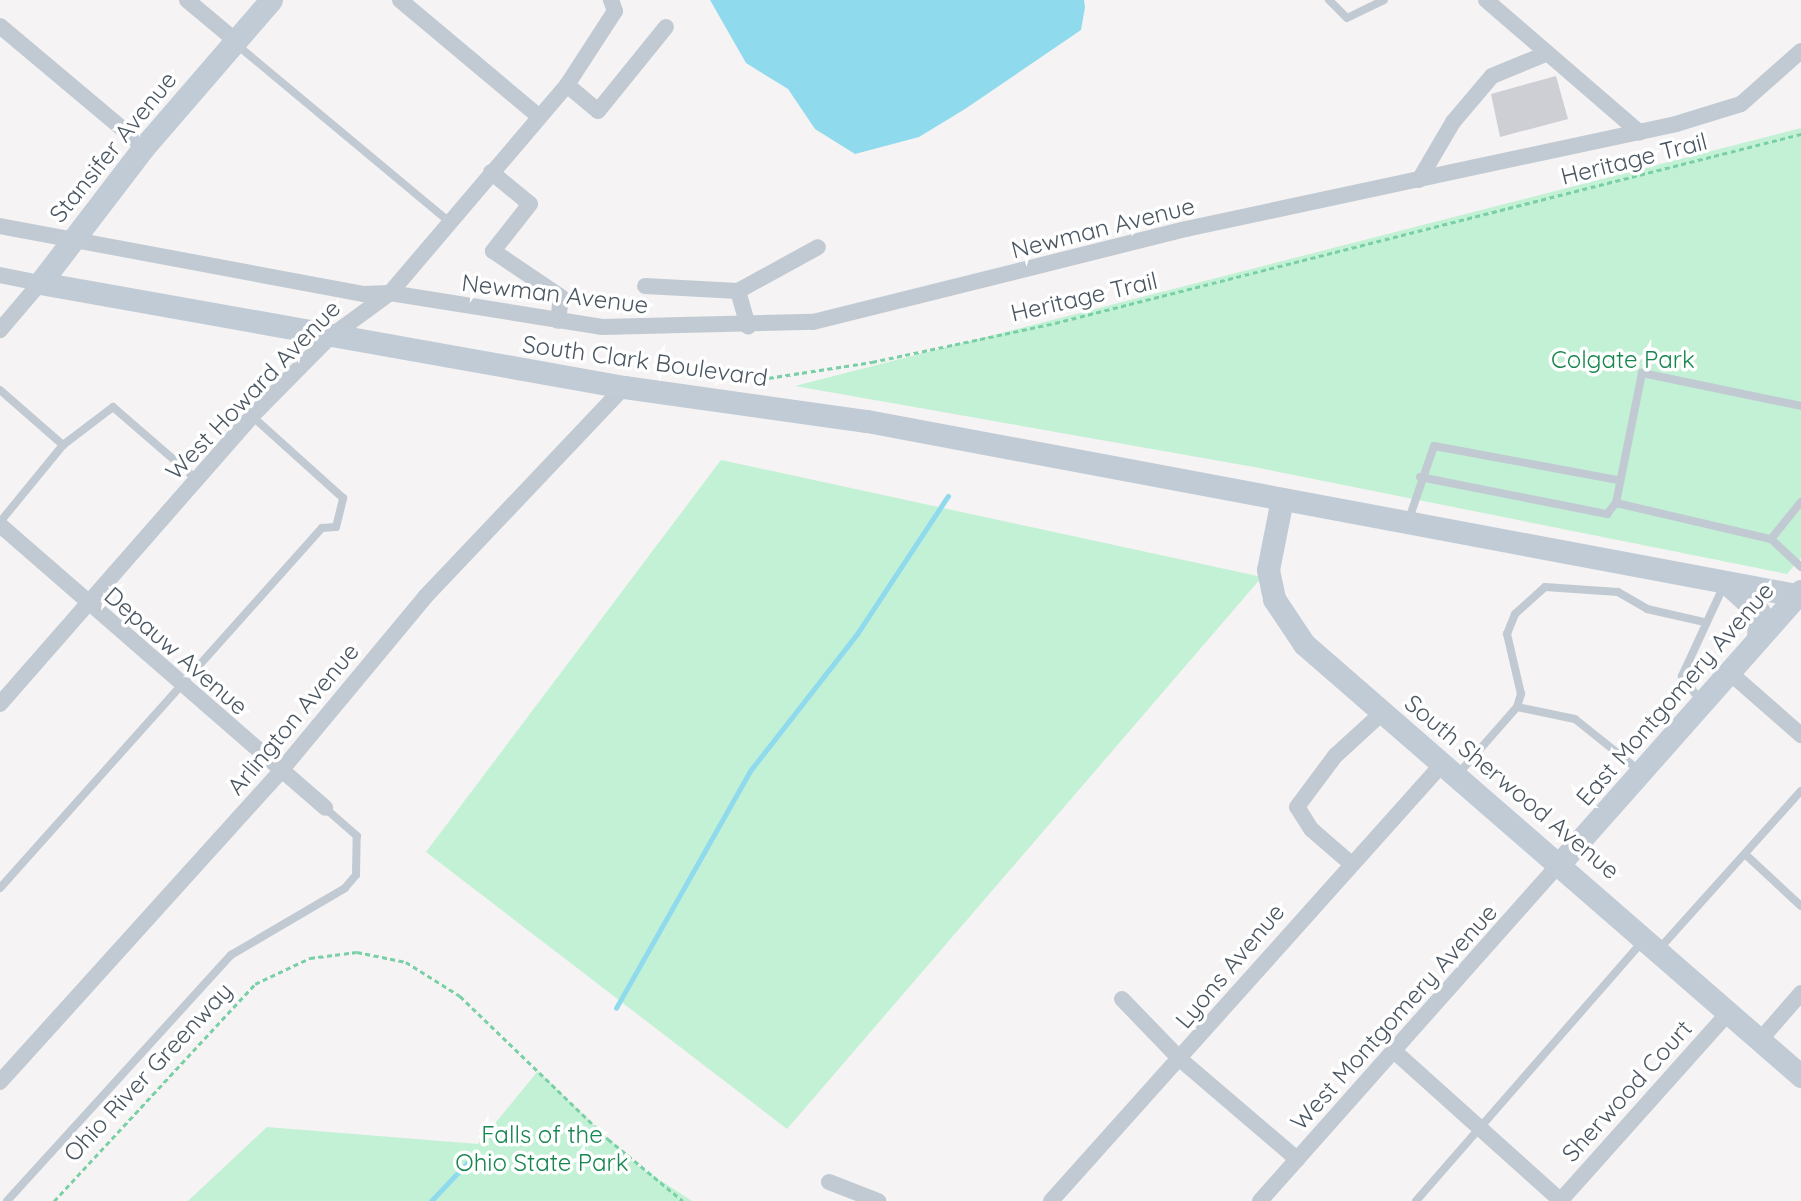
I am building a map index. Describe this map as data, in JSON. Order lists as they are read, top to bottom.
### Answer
{
  "streets": {
    "street": [
      "Stansifer Avenue",
      "Newman Avenue",
      "South Clark Boulevard",
      "West Howard Avenue",
      "Depauw Avenue",
      "East Montgomery Avenue",
      "Arlington Avenue",
      "South Sherwood Avenue",
      "Lyons Avenue",
      "West Montgomery Avenue",
      "Sherwood Court"
    ],
    "path": ["Heritage Trail", "Ohio River Greenway"]
  },
  "crossings": [
    ["Stansifer Avenue", "South Clark Boulevard"],
    ["Newman Avenue", "West Howard Avenue"],
    ["South Clark Boulevard", "West Howard Avenue"],
    ["South Clark Boulevard", "East Montgomery Avenue"],
    ["South Clark Boulevard", "Arlington Avenue"],
    ["South Clark Boulevard", "South Sherwood Avenue"],
    ["West Howard Avenue", "Depauw Avenue"],
    ["Depauw Avenue", "Arlington Avenue"],
    ["East Montgomery Avenue", "South Sherwood Avenue"],
    ["East Montgomery Avenue", "West Montgomery Avenue"],
    ["South Sherwood Avenue", "Lyons Avenue"],
    ["South Sherwood Avenue", "West Montgomery Avenue"],
    ["South Sherwood Avenue", "Sherwood Court"]
  ],
  "parks": ["Colgate Park", "Falls of the Ohio State Park"]
}
